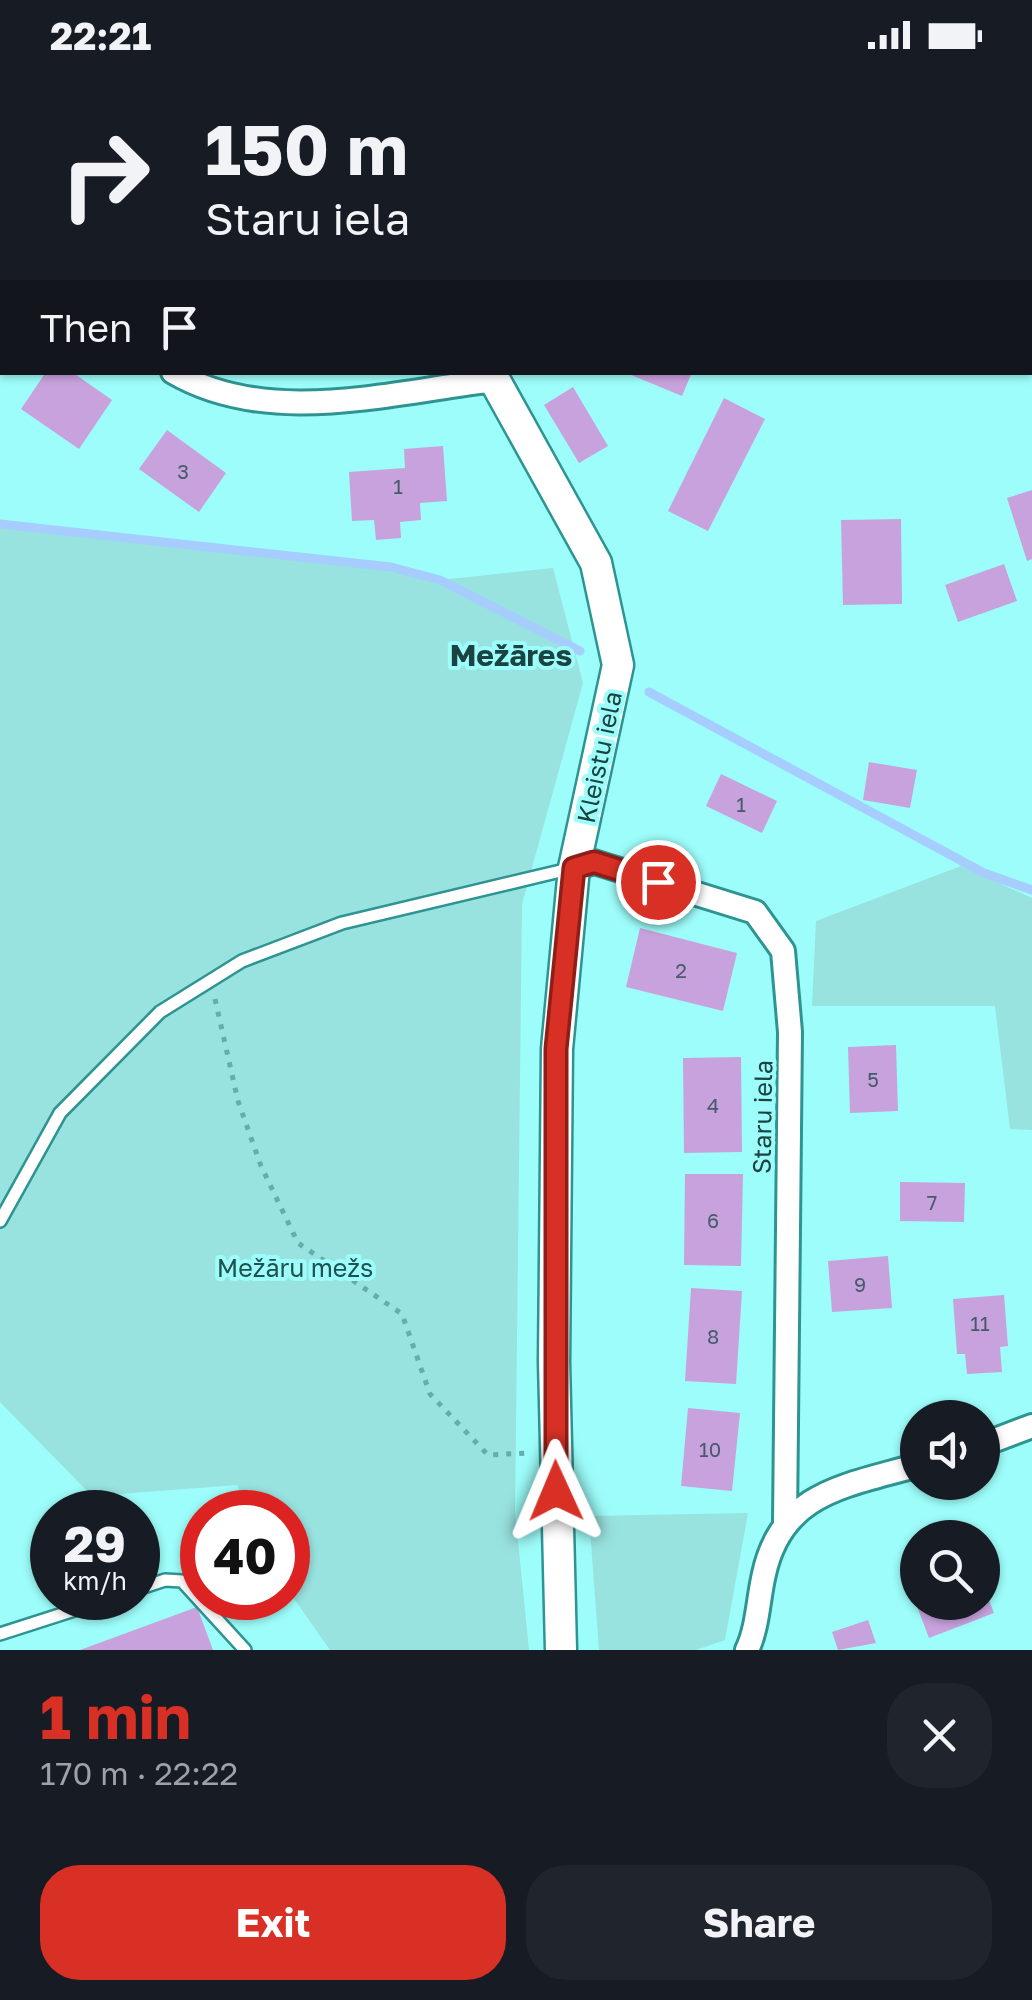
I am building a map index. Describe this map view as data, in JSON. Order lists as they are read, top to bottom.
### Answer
{
  "streets": {
    "street": ["Kleistu iela", "Staru iela"]
  },
  "crossings": [
    ["Kleistu iela", "Staru iela"]
  ],
  "districts": ["Mežāres"],
  "parks": ["Mežāru mežs"],
  "house_numbers": [
    "3",
    "1",
    "1",
    "2",
    "5",
    "4",
    "7",
    "6",
    "9",
    "11",
    "8",
    "10"
  ],
  "page": {
    "status": "22:21",
    "turn": ["150 m", "Staru iela"],
    "then": "Then",
    "speed": "29 km/h",
    "limit": "40",
    "heading": ["1 min", "170 m · 22:22"],
    "buttons": ["Exit", "Share"]
  }
}
